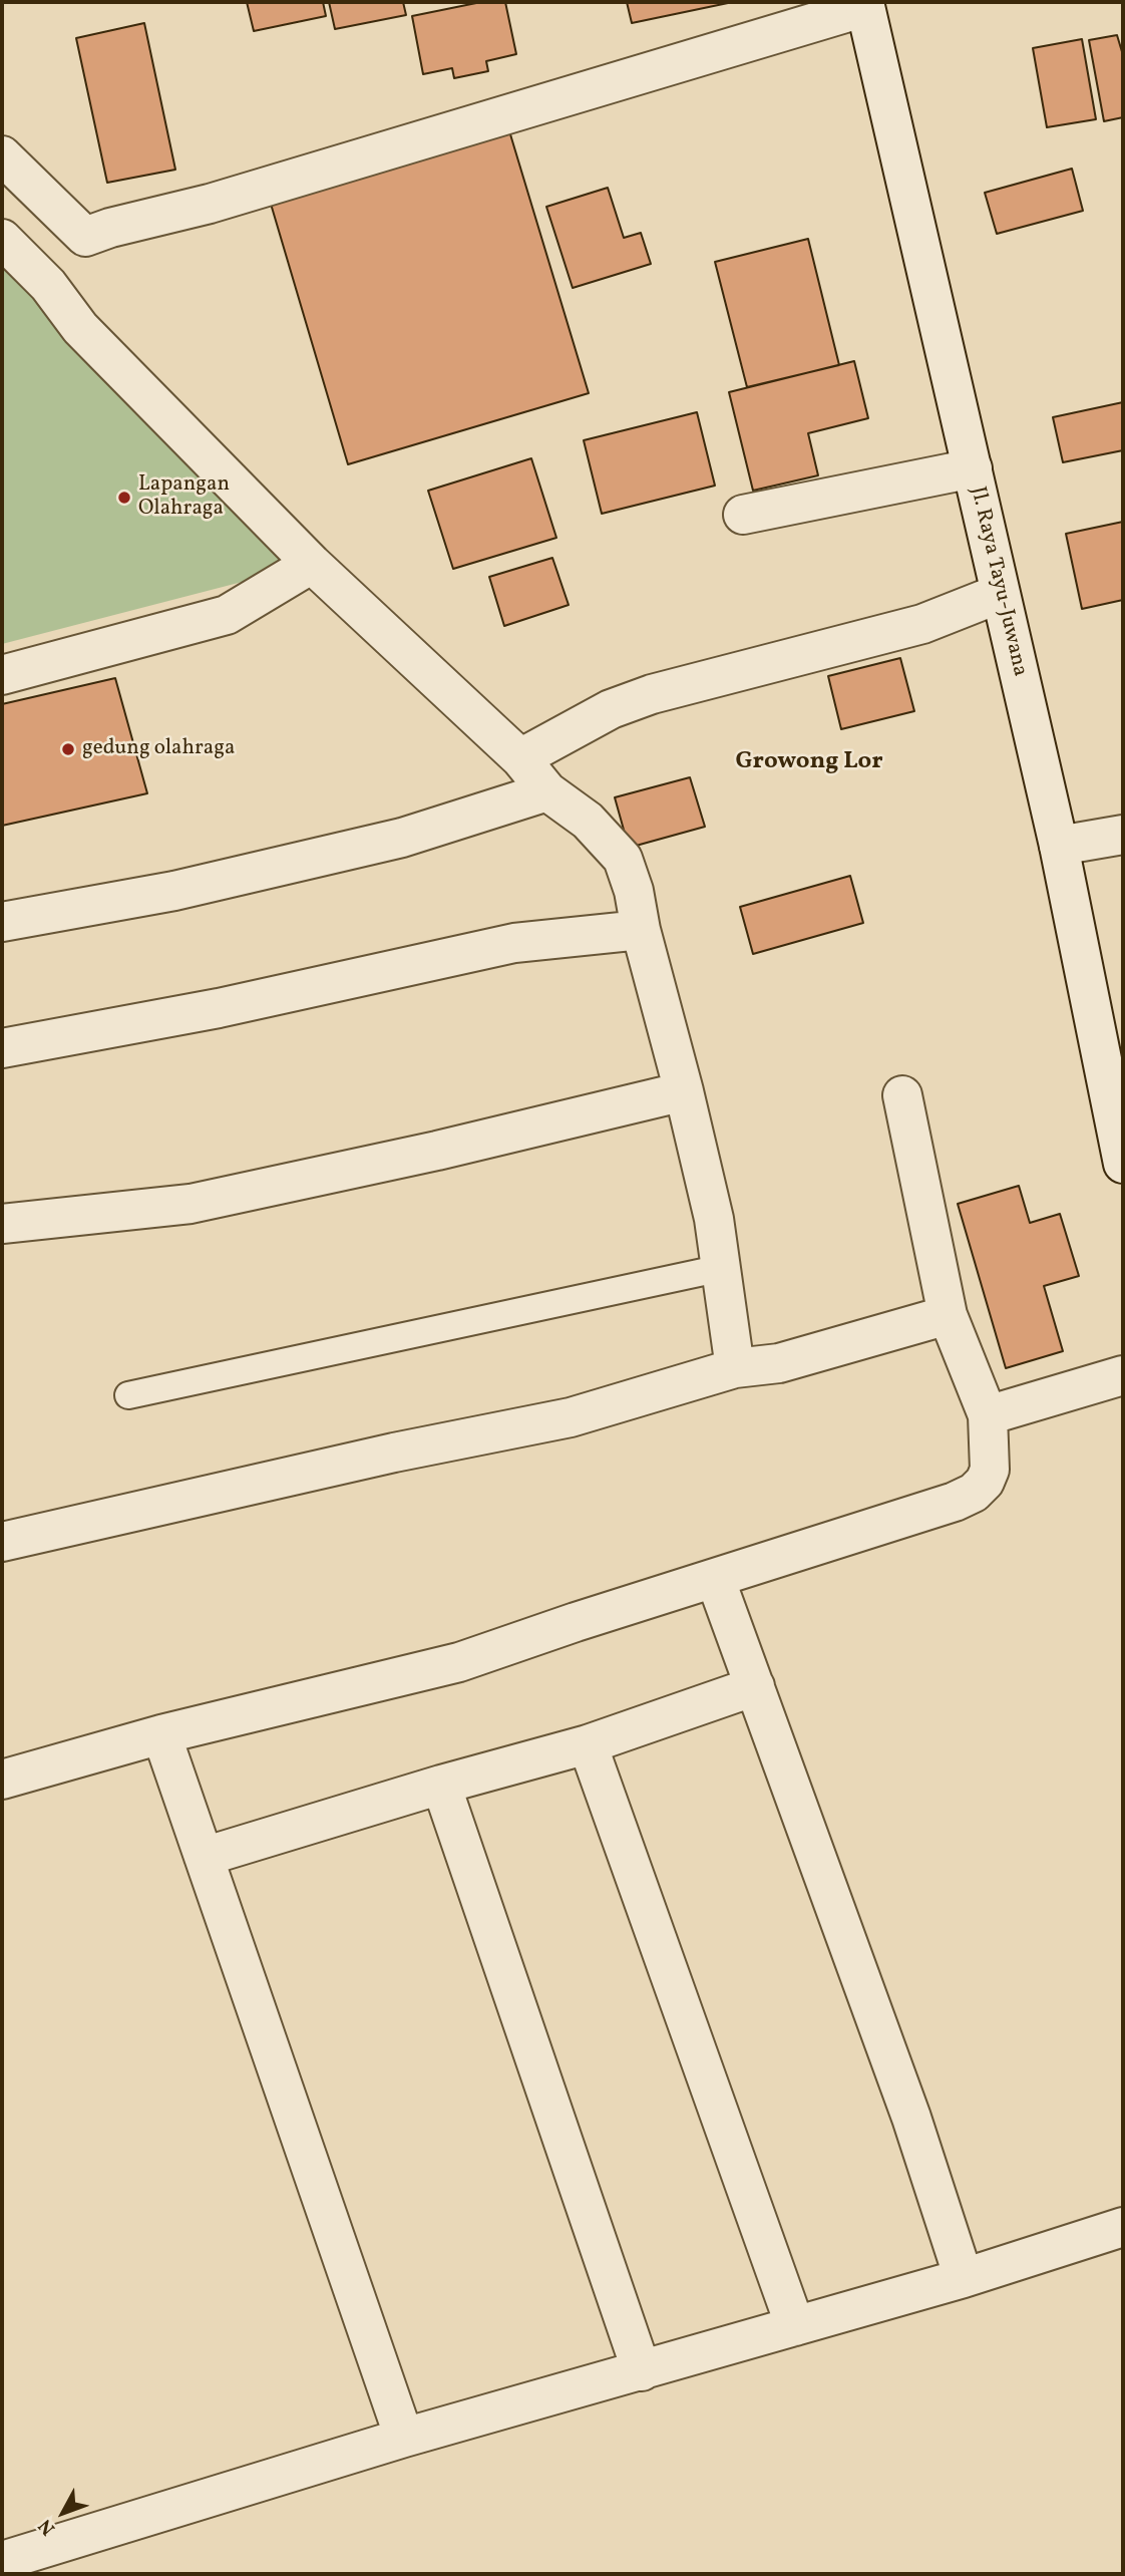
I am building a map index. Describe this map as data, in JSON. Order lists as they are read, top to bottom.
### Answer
{
  "streets": {
    "street": ["Jl. Raya Tayu-Juwana"]
  },
  "districts": ["Growong Lor"],
  "places": ["Lapangan Olahraga", "gedung olahraga"],
  "north": "bottom left"
}
